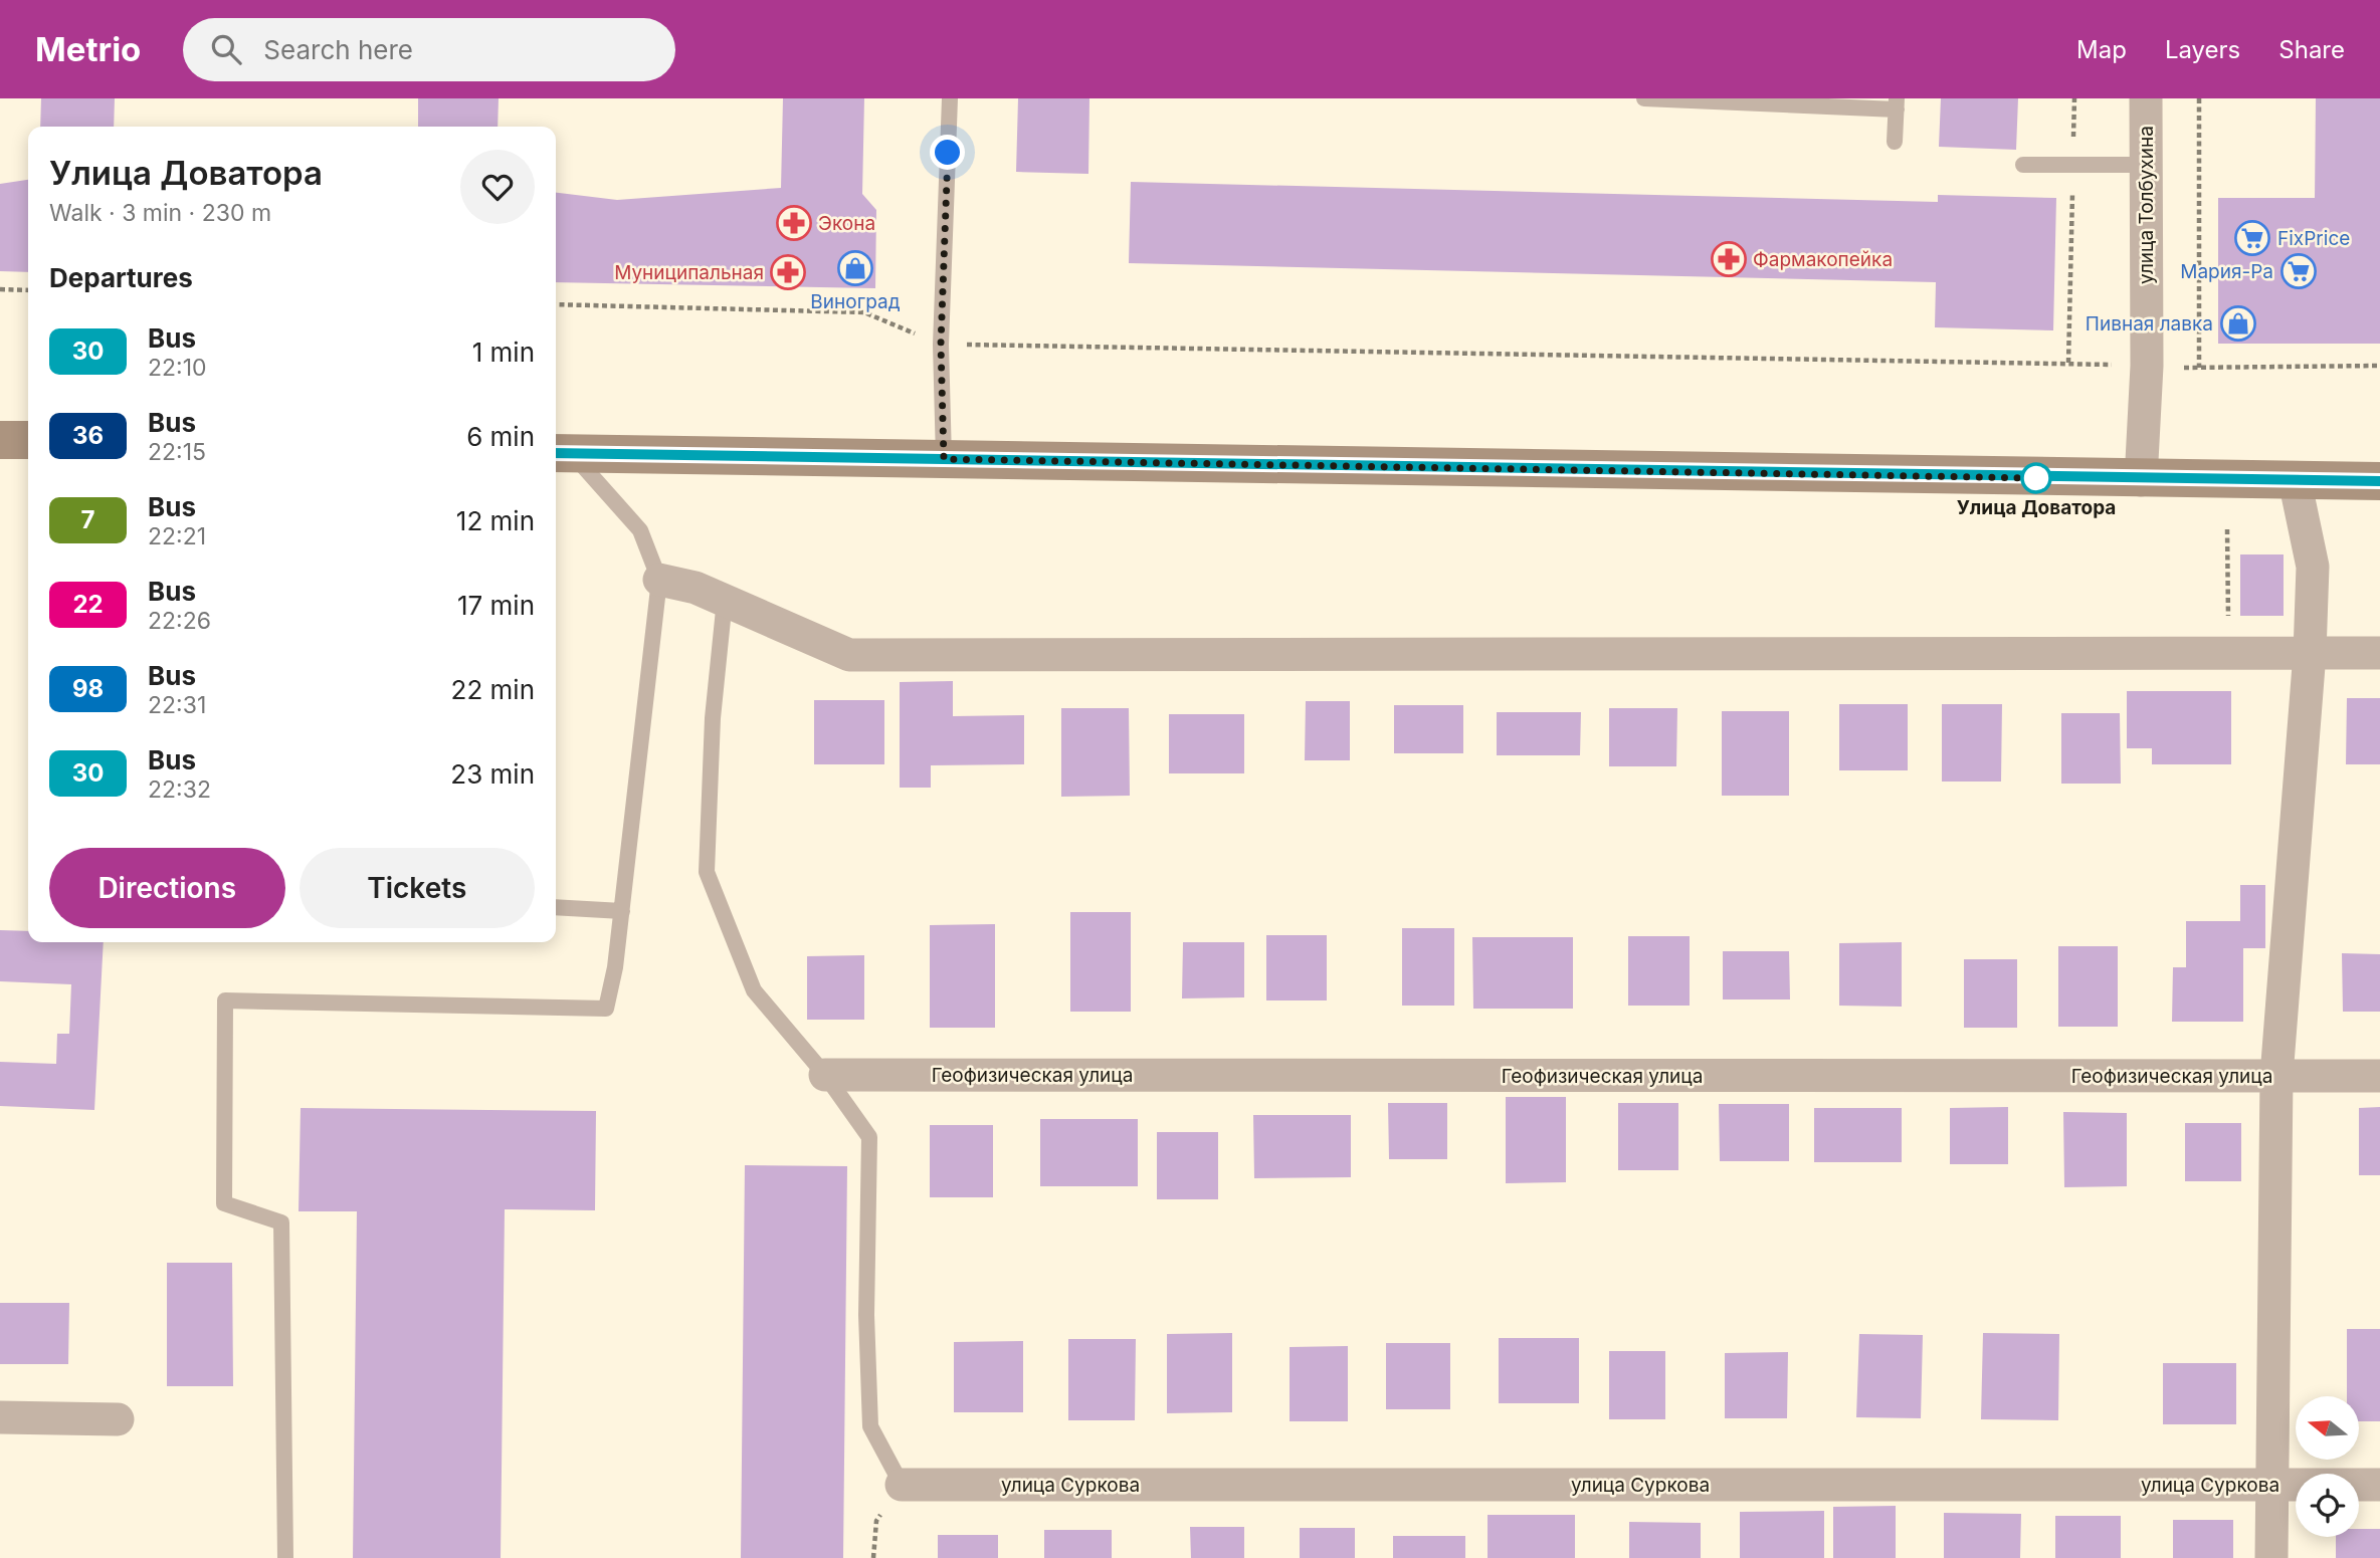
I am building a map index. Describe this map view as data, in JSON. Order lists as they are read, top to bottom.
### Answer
{
  "streets": {
    "street": ["улица Толбухина", "Геофизическая улица", "улица Суркова"]
  },
  "places": {
    "pharmacy": ["Экона", "Фармакопейка", "Муниципальная"],
    "supermarket": ["FixPrice", "Мария-Ра"],
    "shop": ["Виноград", "Пивная лавка"],
    "other": ["Улица Доватора"]
  },
  "lines": ["bus line 30"],
  "north": "left",
  "page": {
    "header": "Metrio",
    "search": "Search here",
    "nav": ["Map", "Layers", "Share"],
    "heading": [
      ["Улица Доватора", "Walk · 3 min · 230 m"],
      "Departures"
    ],
    "list": [
      {
        "mark": "30",
        "name": "Bus",
        "note": "22:10",
        "value": "1 min"
      },
      {
        "mark": "36",
        "name": "Bus",
        "note": "22:15",
        "value": "6 min"
      },
      {
        "mark": "7",
        "name": "Bus",
        "note": "22:21",
        "value": "12 min"
      },
      {
        "mark": "22",
        "name": "Bus",
        "note": "22:26",
        "value": "17 min"
      },
      {
        "mark": "98",
        "name": "Bus",
        "note": "22:31",
        "value": "22 min"
      },
      {
        "mark": "30",
        "name": "Bus",
        "note": "22:32",
        "value": "23 min"
      }
    ],
    "buttons": ["Directions", "Tickets"]
  }
}
